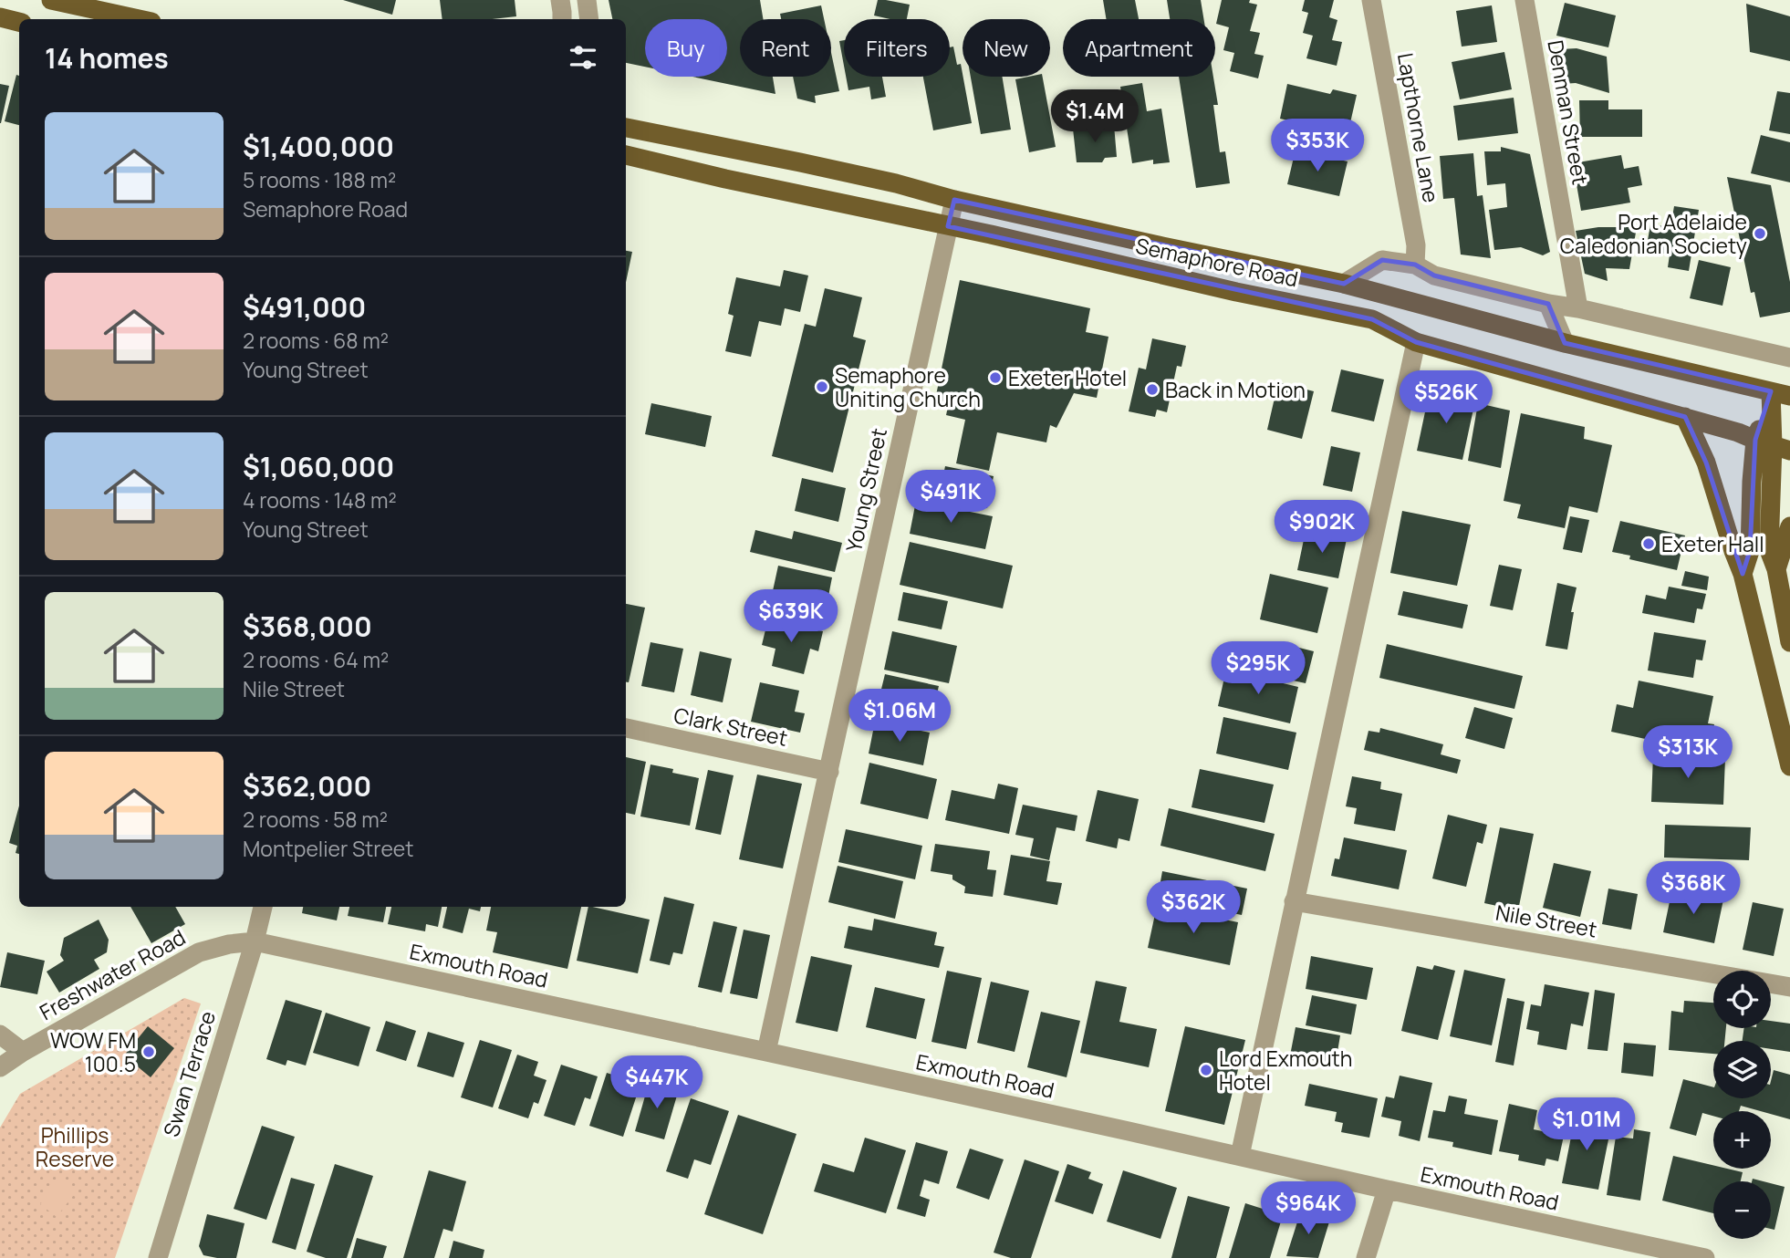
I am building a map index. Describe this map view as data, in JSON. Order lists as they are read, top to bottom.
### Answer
{
  "streets": {
    "main road": ["Semaphore Road"],
    "street": [
      "Denman Street",
      "Lapthorne Lane",
      "Young Street",
      "Clark Street",
      "Nile Street",
      "Exmouth Road",
      "Freshwater Road",
      "Swan Terrace"
    ]
  },
  "crossings": [
    ["Semaphore Road", "Young Street"],
    ["Young Street", "Clark Street"],
    ["Young Street", "Exmouth Road"],
    ["Exmouth Road", "Freshwater Road"],
    ["Exmouth Road", "Swan Terrace"],
    ["Freshwater Road", "Swan Terrace"]
  ],
  "parks": ["Phillips Reserve"],
  "places": [
    "Port Adelaide Caledonian Society",
    "Exeter Hotel",
    "Semaphore Uniting Church",
    "Back in Motion",
    "Exeter Hall",
    "WOW FM 100.5",
    "Lord Exmouth Hotel"
  ],
  "page": {
    "chip": [
      "Buy",
      "Rent",
      "Filters",
      "New",
      "Apartment"
    ],
    "heading": "14 homes",
    "price": [
      "$1.4M",
      "$353K",
      "$526K",
      "$491K",
      "$902K",
      "$639K",
      "$295K",
      "$1.06M",
      "$313K",
      "$368K",
      "$362K",
      "$447K",
      "$1.01M",
      "$964K"
    ],
    "list": [
      {
        "name": "$1,400,000",
        "note": "5 rooms · 188 m² · Semaphore Road"
      },
      {
        "name": "$491,000",
        "note": "2 rooms · 68 m² · Young Street"
      },
      {
        "name": "$1,060,000",
        "note": "4 rooms · 148 m² · Young Street"
      },
      {
        "name": "$368,000",
        "note": "2 rooms · 64 m² · Nile Street"
      },
      {
        "name": "$362,000",
        "note": "2 rooms · 58 m² · Montpelier Street"
      }
    ],
    "map_buttons": ["+", "−"]
  }
}
